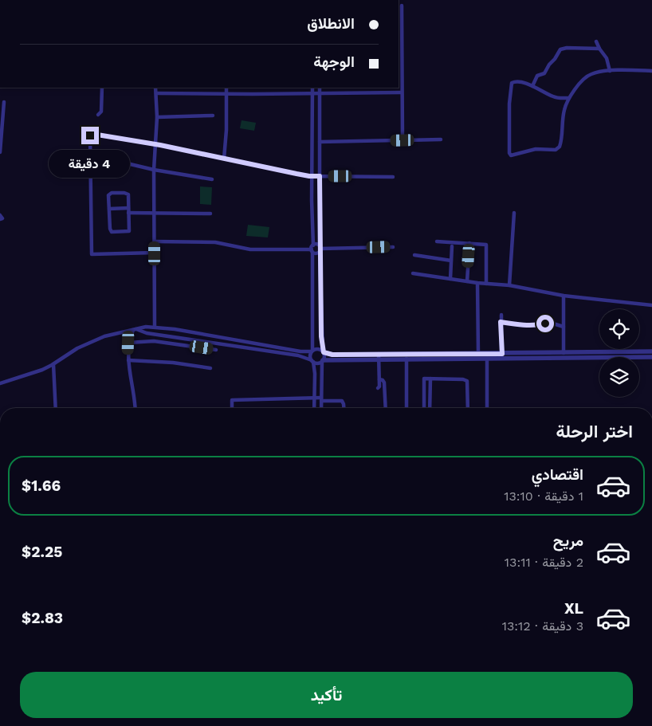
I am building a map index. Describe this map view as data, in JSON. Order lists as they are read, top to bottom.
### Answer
{
  "page": {
    "banner": ["الانطلاق", "الوجهة"],
    "bubble": "4 دقيقة",
    "heading": "اختر الرحلة",
    "list": [
      {
        "name": "اقتصادي",
        "note": "1 دقيقة · 13:10",
        "value": "$1.66"
      },
      {
        "name": "مريح",
        "note": "2 دقيقة · 13:11",
        "value": "$2.25"
      },
      {
        "name": "XL",
        "note": "3 دقيقة · 13:12",
        "value": "$2.83"
      }
    ],
    "buttons": "تأكيد"
  }
}
